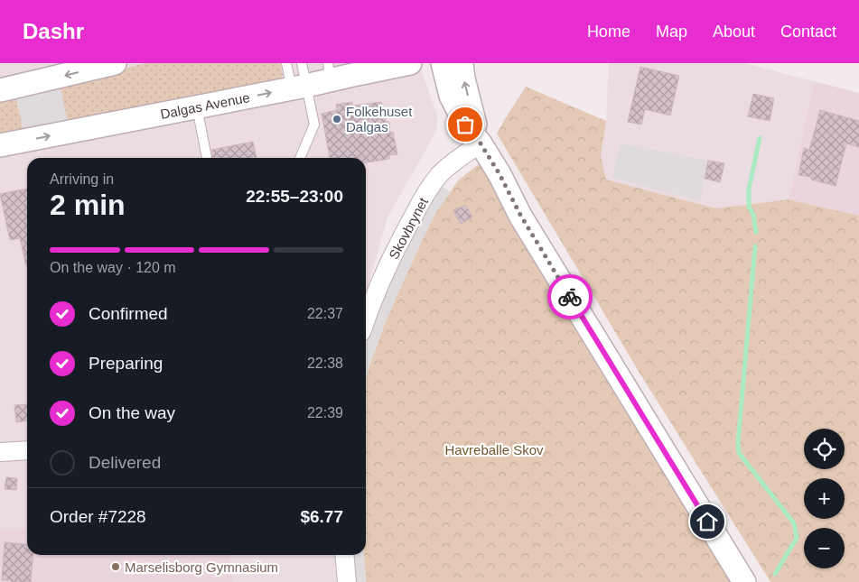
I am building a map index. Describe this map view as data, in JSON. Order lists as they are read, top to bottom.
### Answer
{
  "streets": {
    "street": ["Dalgas Avenue", "Skovbrynet"]
  },
  "parks": ["Havreballe Skov"],
  "places": ["Folkehuset Dalgas", "Marselisborg Gymnasium"],
  "page": {
    "header": "Dashr",
    "nav": [
      "Home",
      "Map",
      "About",
      "Contact"
    ],
    "heading": ["2 min", "Arriving in", "22:55–23:00"],
    "panel": ["Order #7228", "$6.77"],
    "bar": "On the way · 120 m",
    "list": [
      ["Confirmed", "22:37"],
      ["Preparing", "22:38"],
      ["On the way", "22:39"],
      "Delivered"
    ],
    "map_buttons": ["+", "−"]
  }
}
